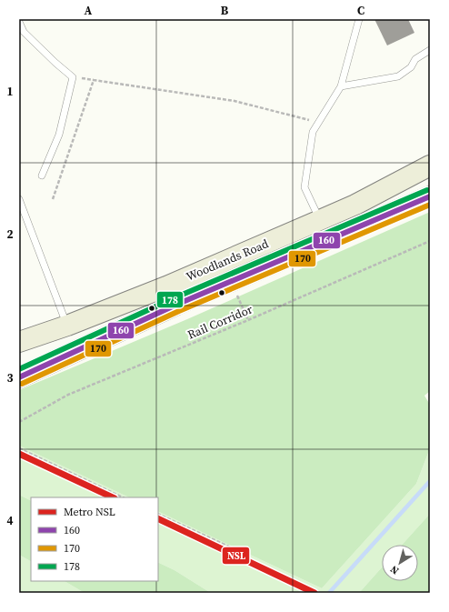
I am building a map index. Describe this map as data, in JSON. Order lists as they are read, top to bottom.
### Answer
{
  "streets": {
    "main road": ["Woodlands Road"],
    "path": ["Rail Corridor"]
  },
  "lines": [
    "transit line 178",
    "transit line 160",
    "transit line 170",
    "metro line NSL"
  ],
  "legend": [
    "Metro NSL",
    "160",
    "170",
    "178"
  ],
  "north": "bottom left",
  "grid": {
    "columns": ["A", "B", "C"],
    "rows": [
      "1",
      "2",
      "3",
      "4"
    ]
  }
}
